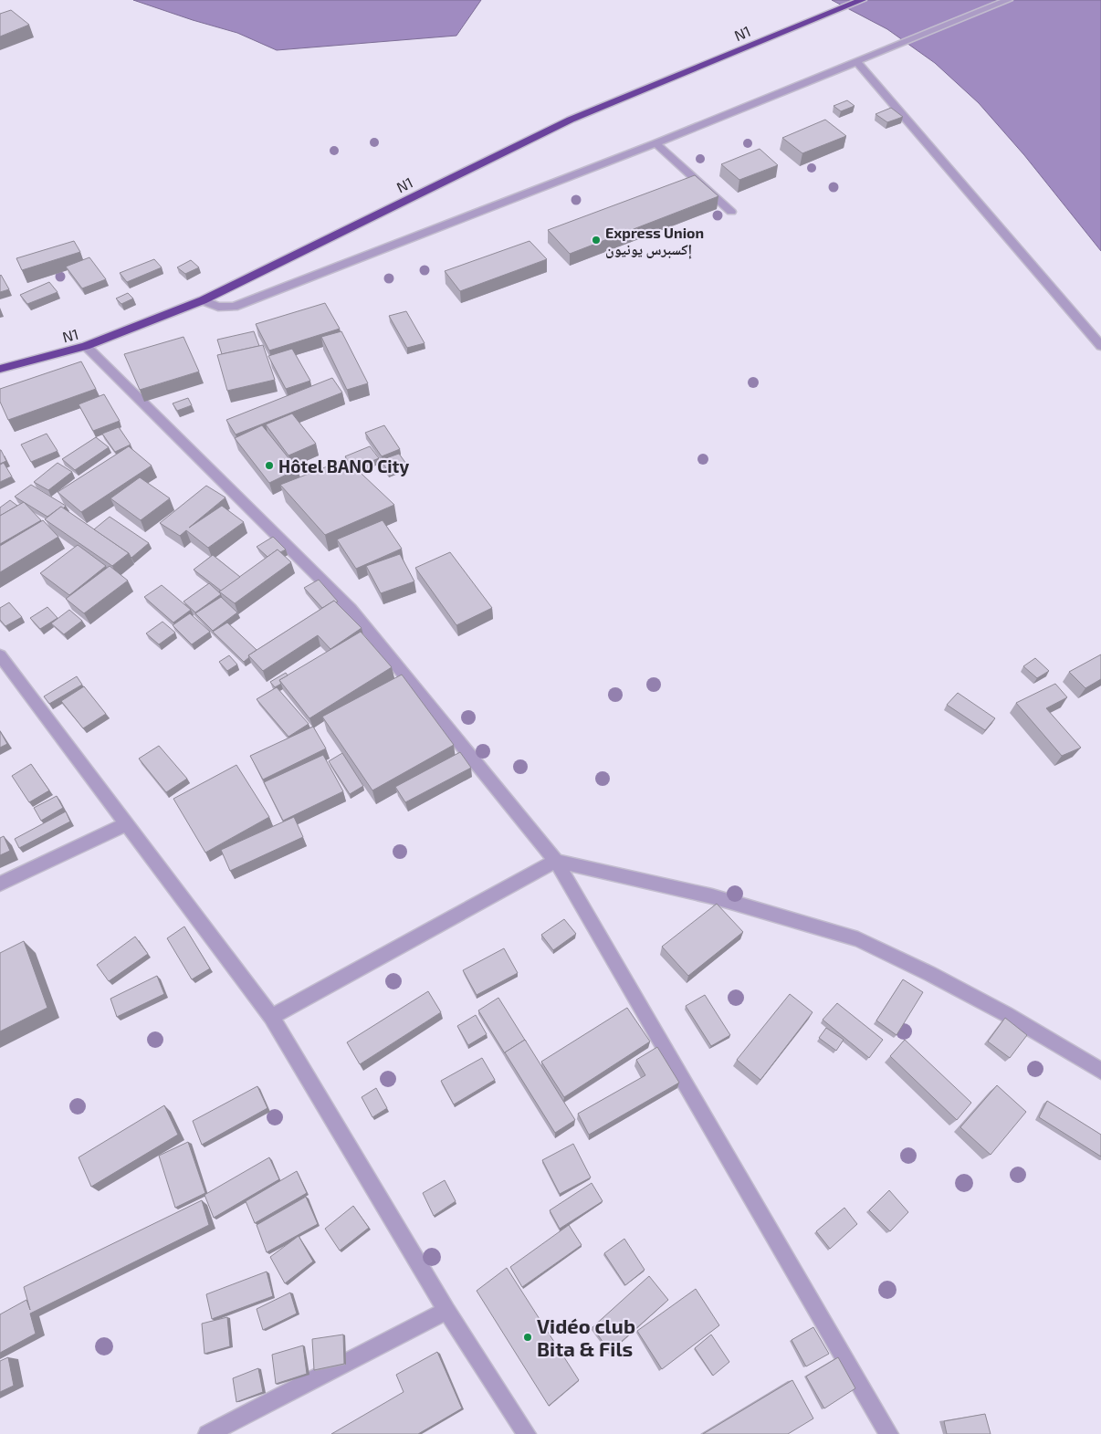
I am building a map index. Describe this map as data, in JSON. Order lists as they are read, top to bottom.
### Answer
{
  "streets": {
    "highway": ["N1"]
  },
  "places": ["Express Union إكسبرس يونيون", "Hôtel BANO City", "Vidéo club Bita & Fils"]
}
